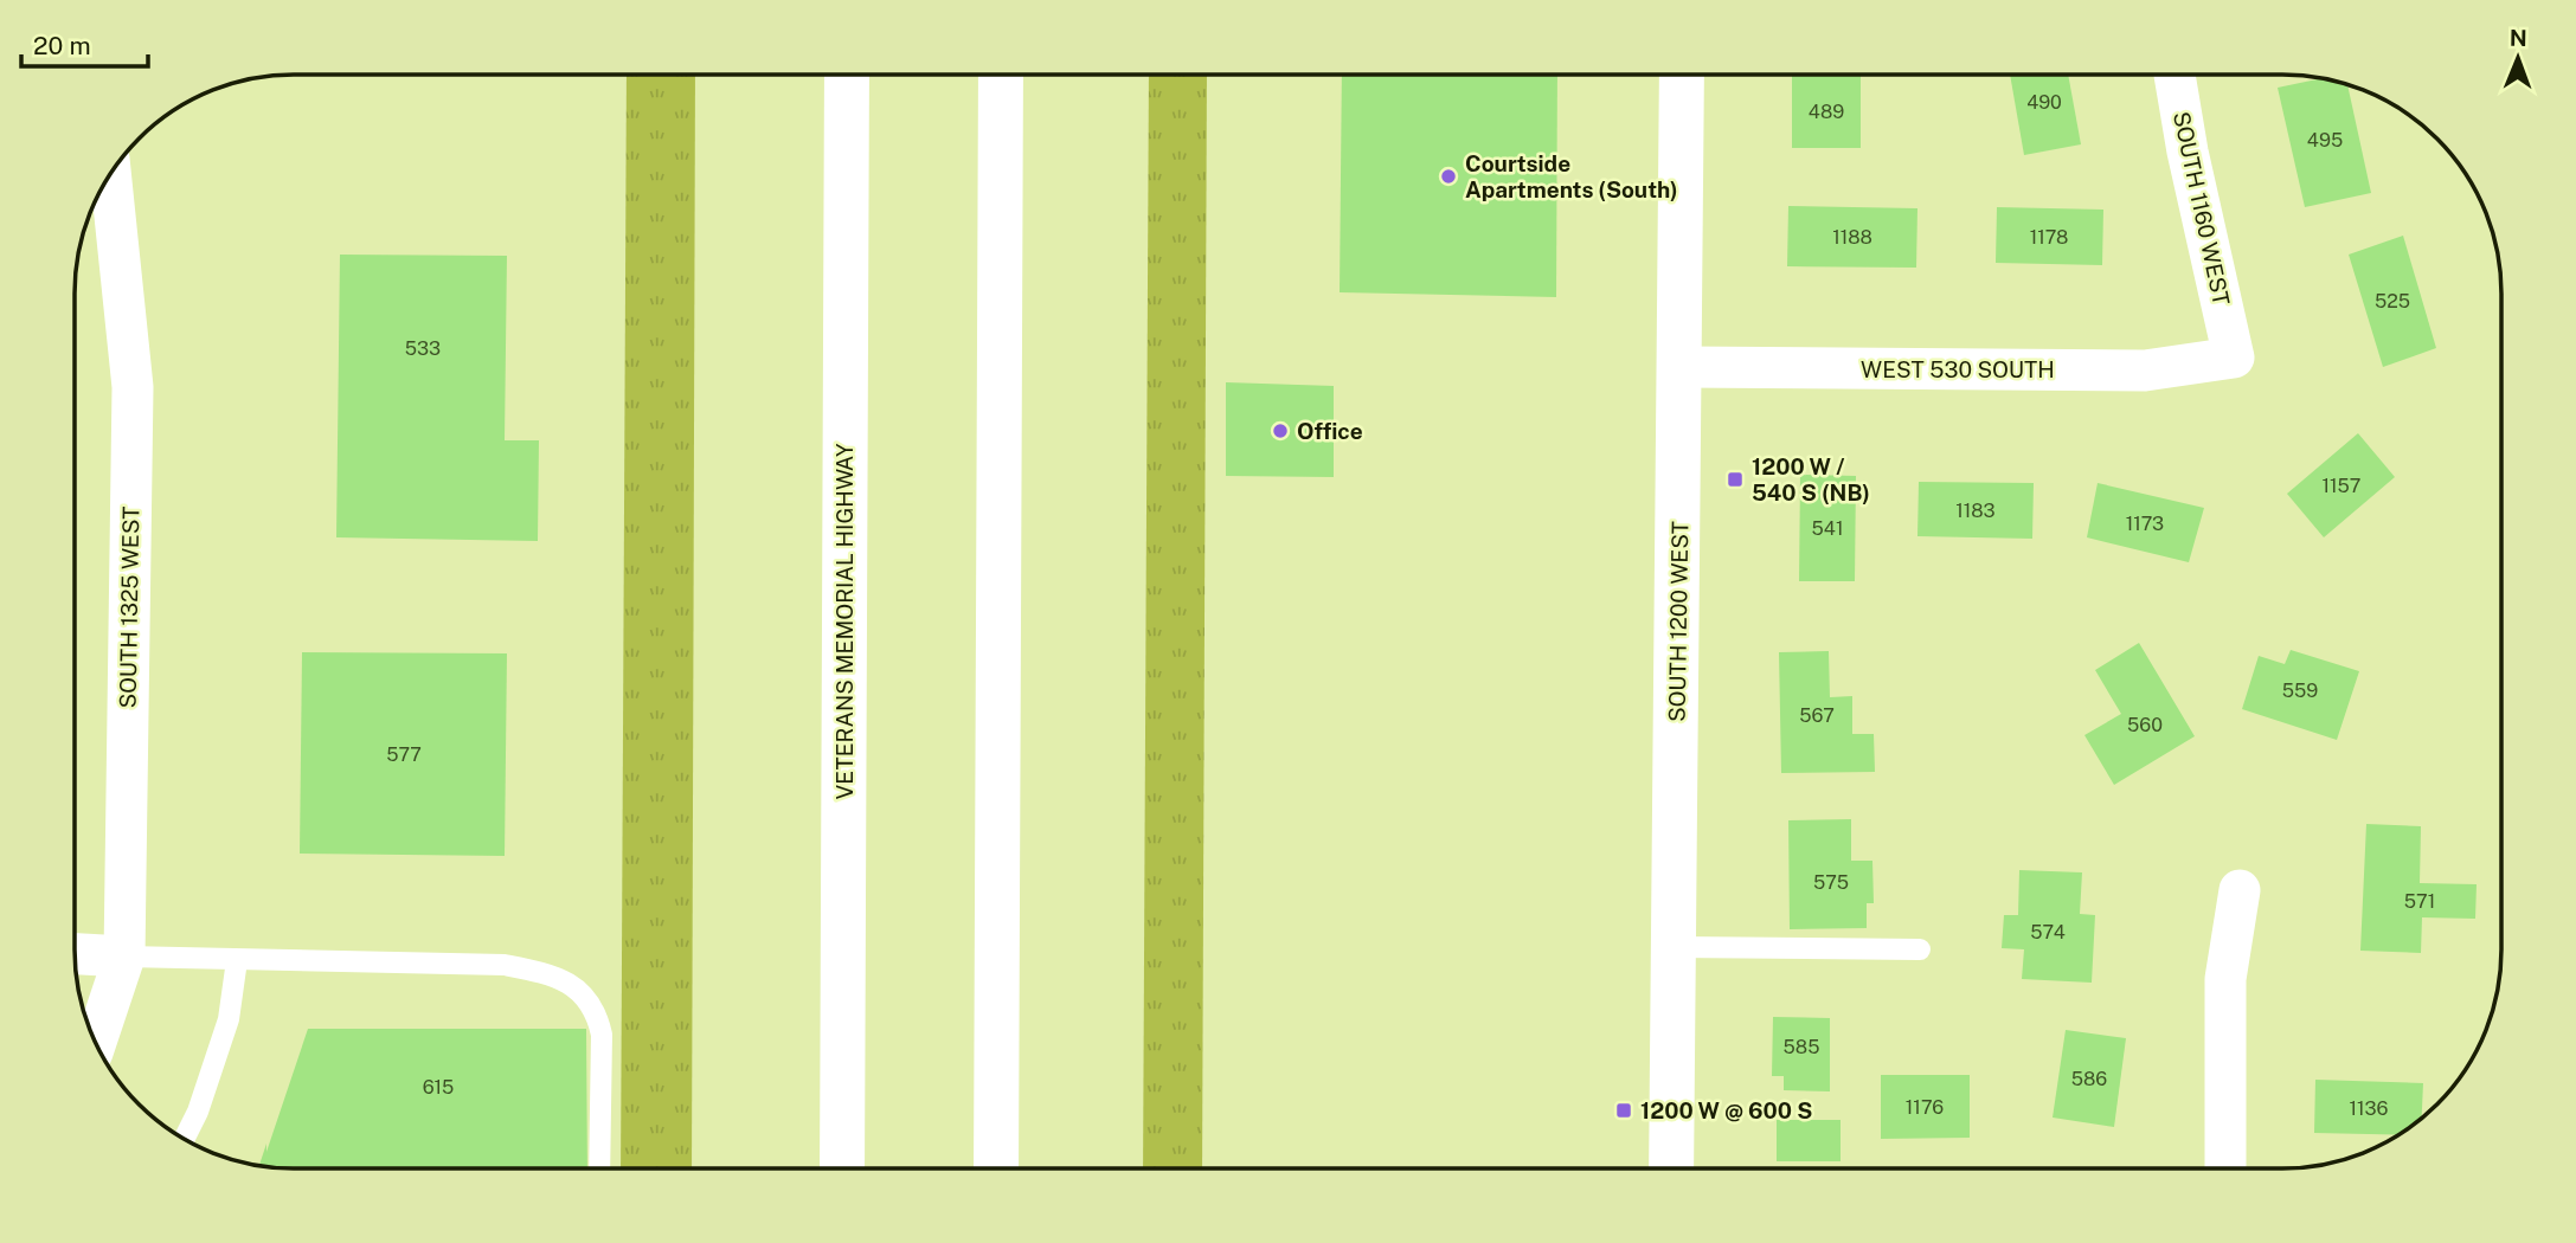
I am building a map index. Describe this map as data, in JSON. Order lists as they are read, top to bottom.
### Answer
{
  "streets": {
    "main road": ["VETERANS MEMORIAL HIGHWAY", "SOUTH 1200 WEST"],
    "street": ["SOUTH 1160 WEST", "WEST 530 SOUTH", "SOUTH 1325 WEST"]
  },
  "crossings": [
    ["SOUTH 1160 WEST", "WEST 530 SOUTH"],
    ["WEST 530 SOUTH", "SOUTH 1200 WEST"]
  ],
  "places": {
    "other": ["Courtside Apartments (South)", "Office"],
    "transit": ["1200 W / 540 S (NB)", "1200 W @ 600 S"]
  },
  "house_numbers": [
    "490",
    "489",
    "495",
    "1188",
    "1178",
    "525",
    "533",
    "1157",
    "1183",
    "1173",
    "541",
    "559",
    "567",
    "560",
    "577",
    "575",
    "571",
    "574",
    "585",
    "586",
    "615",
    "1176",
    "1136"
  ],
  "scale_bar": "20 m",
  "north": "top"
}
